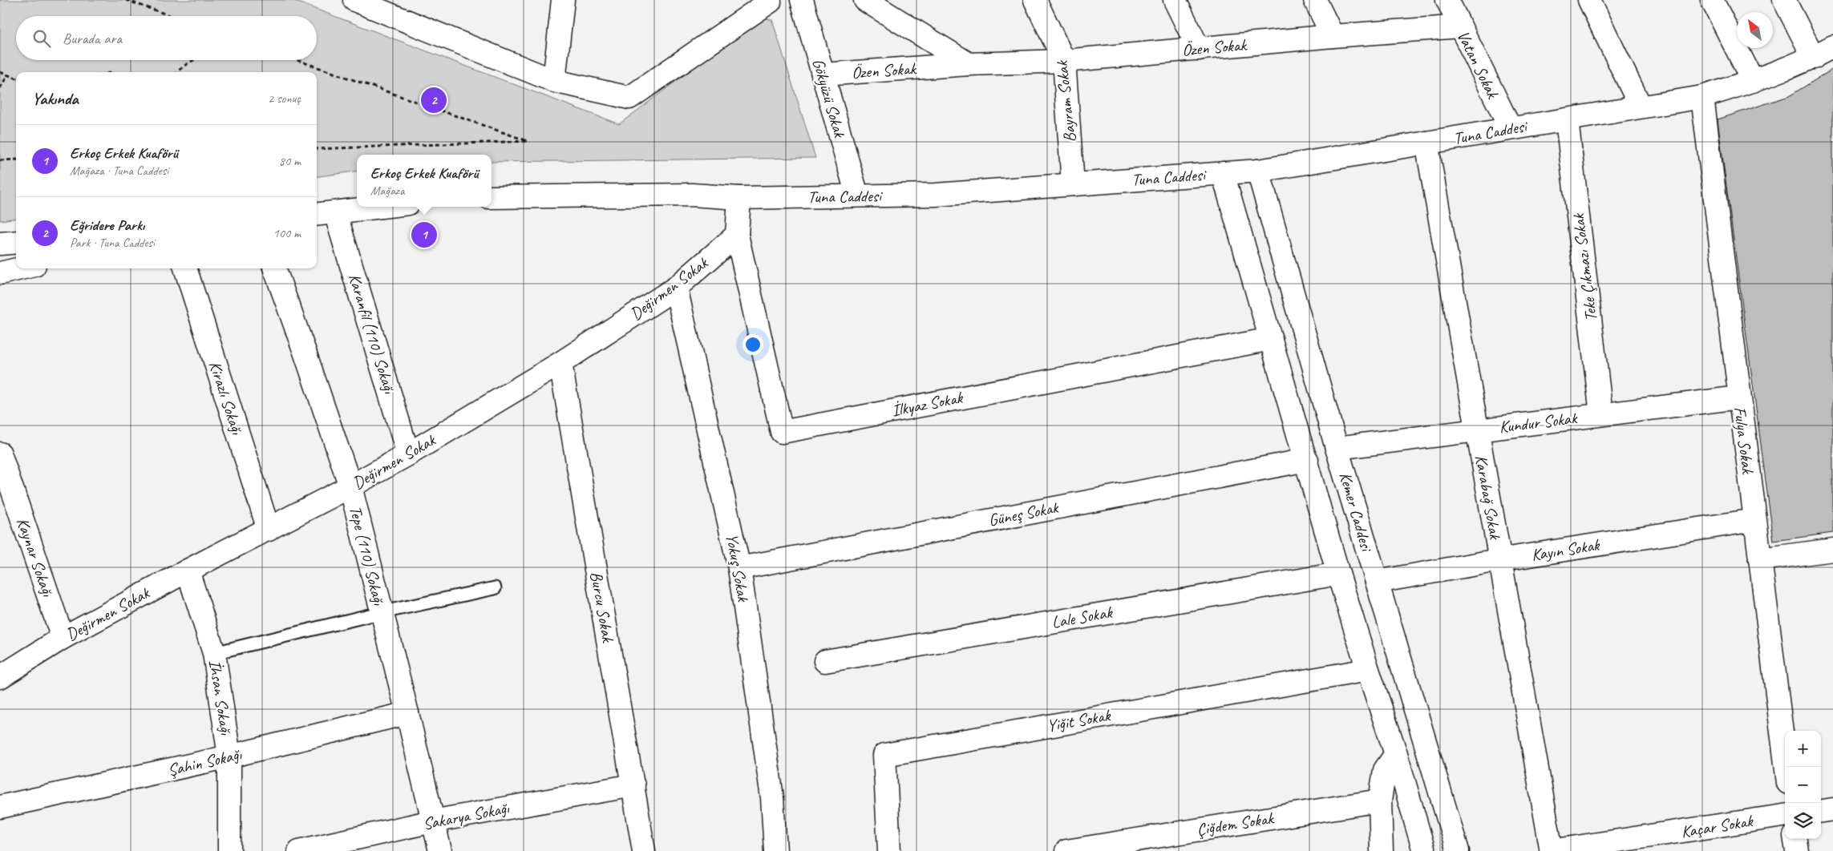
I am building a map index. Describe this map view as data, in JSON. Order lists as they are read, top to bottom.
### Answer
{
  "streets": {
    "street": [
      "Özen Sokak",
      "Vatan Sokak",
      "Gökyüzü Sokak",
      "Bayram Sokak",
      "Tuna Caddesi",
      "Teke Çıkmazı Sokak",
      "Değirmen Sokak",
      "Karanfil (110) Sokağı",
      "Kirazlı Sokağı",
      "İlkyaz Sokak",
      "Kundur Sokak",
      "Fulya Sokak",
      "Karabağ Sokak",
      "Kemer Caddesi",
      "Güneş Sokak",
      "Kayın Sokak",
      "Tepe (110) Sokağı",
      "Kaynar Sokağı",
      "Yokuş Sokak",
      "Burcu Sokak",
      "Lale Sokak",
      "İhsan Sokağı",
      "Yiğit Sokak",
      "Şahin Sokağı",
      "Sakarya Sokağı",
      "Çiğdem Sokak",
      "Kaçar Sokak"
    ]
  },
  "crossings": [
    ["Özen Sokak", "Vatan Sokak"],
    ["Özen Sokak", "Gökyüzü Sokak"],
    ["Özen Sokak", "Bayram Sokak"],
    ["Vatan Sokak", "Tuna Caddesi"],
    ["Gökyüzü Sokak", "Tuna Caddesi"],
    ["Bayram Sokak", "Tuna Caddesi"],
    ["Tuna Caddesi", "Teke Çıkmazı Sokak"],
    ["Tuna Caddesi", "Fulya Sokak"],
    ["Tuna Caddesi", "Karabağ Sokak"],
    ["Tuna Caddesi", "Kemer Caddesi"],
    ["Teke Çıkmazı Sokak", "Kundur Sokak"],
    ["Değirmen Sokak", "Karanfil (110) Sokağı"],
    ["Değirmen Sokak", "Kirazlı Sokağı"],
    ["Değirmen Sokak", "İlkyaz Sokak"],
    ["Değirmen Sokak", "Tepe (110) Sokağı"],
    ["Değirmen Sokak", "Kaynar Sokağı"],
    ["Değirmen Sokak", "Yokuş Sokak"],
    ["Değirmen Sokak", "Burcu Sokak"],
    ["Değirmen Sokak", "İhsan Sokağı"],
    ["İlkyaz Sokak", "Kemer Caddesi"],
    ["Kundur Sokak", "Fulya Sokak"],
    ["Kundur Sokak", "Karabağ Sokak"],
    ["Kundur Sokak", "Kemer Caddesi"],
    ["Fulya Sokak", "Kayın Sokak"],
    ["Karabağ Sokak", "Kayın Sokak"],
    ["Karabağ Sokak", "Kaçar Sokak"],
    ["Kemer Caddesi", "Güneş Sokak"],
    ["Kemer Caddesi", "Kayın Sokak"],
    ["Kemer Caddesi", "Lale Sokak"],
    ["Kemer Caddesi", "Yiğit Sokak"],
    ["Güneş Sokak", "Yokuş Sokak"],
    ["Tepe (110) Sokağı", "Şahin Sokağı"],
    ["Tepe (110) Sokağı", "Sakarya Sokağı"],
    ["Burcu Sokak", "Sakarya Sokağı"],
    ["İhsan Sokağı", "Şahin Sokağı"]
  ],
  "north": "top left",
  "page": {
    "search": "Burada ara",
    "heading": ["Yakında", "2 sonuç"],
    "pins": ["2", "1"],
    "list": [
      {
        "mark": "1",
        "name": "Erkoç Erkek Kuaförü",
        "note": "Mağaza · Tuna Caddesi",
        "value": "80 m"
      },
      {
        "mark": "2",
        "name": "Eğridere Parkı",
        "note": "Park · Tuna Caddesi",
        "value": "100 m"
      }
    ],
    "popup": ["Erkoç Erkek Kuaförü", "Mağaza"],
    "map_buttons": ["+", "−"]
  }
}
